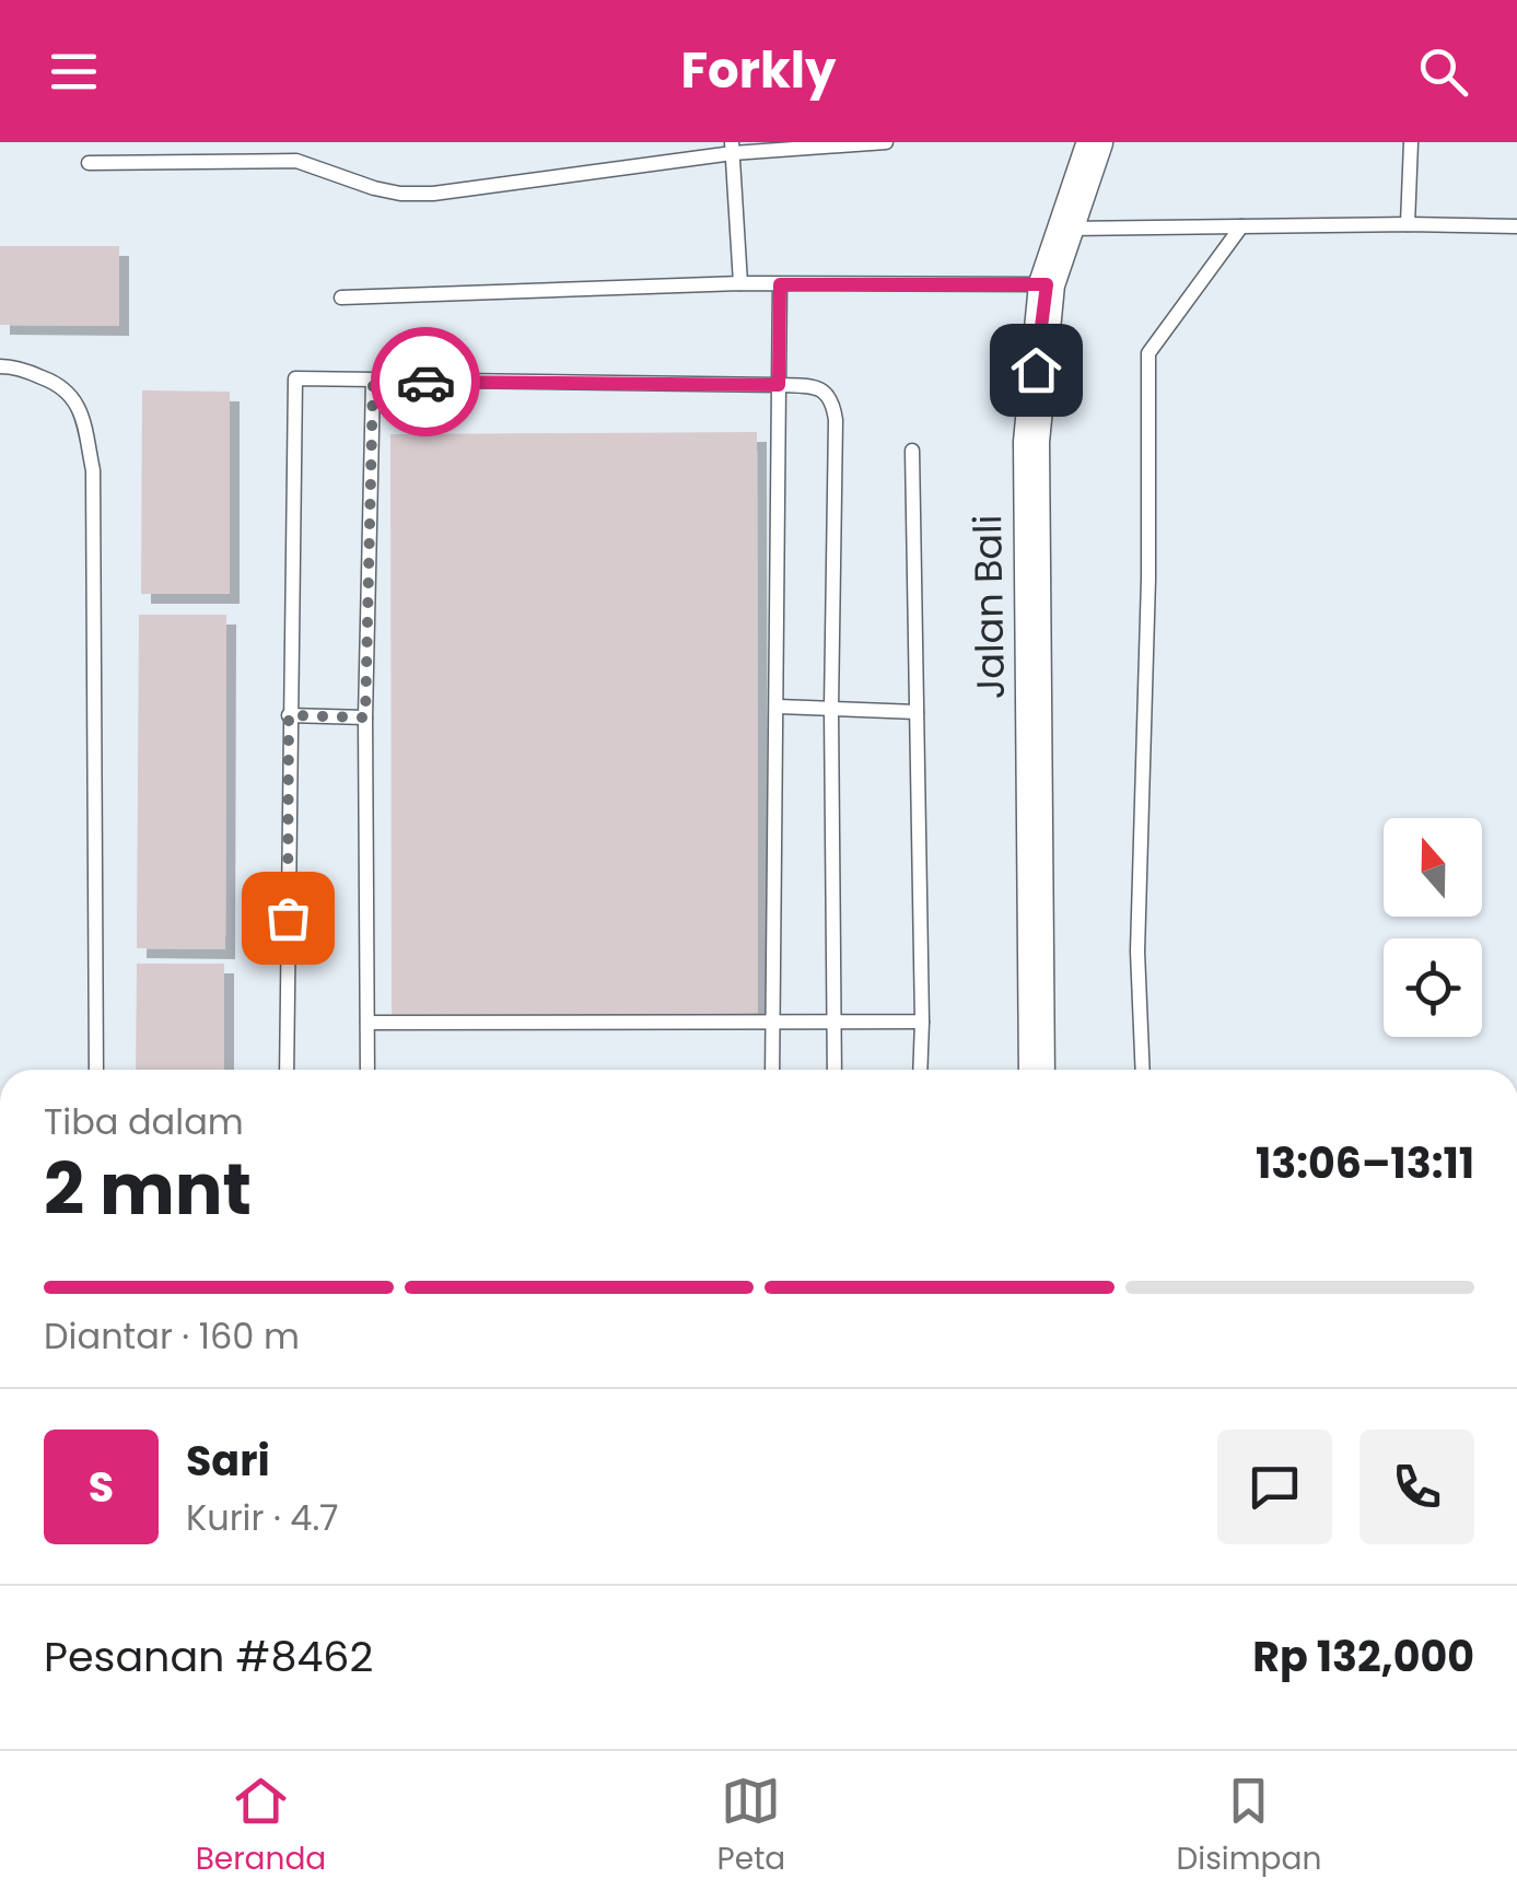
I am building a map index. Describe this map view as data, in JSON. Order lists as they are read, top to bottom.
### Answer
{
  "streets": {
    "street": ["Jalan Bali"]
  },
  "north": "top",
  "page": {
    "header": "Forkly",
    "heading": ["2 mnt", "Tiba dalam", "13:06–13:11"],
    "panel": [
      "Sari",
      "Kurir · 4.7",
      "Pesanan #8462",
      "Rp 132,000"
    ],
    "bar": "Diantar · 160 m",
    "round": "S",
    "tabs": ["Beranda", "Peta", "Disimpan"]
  }
}
